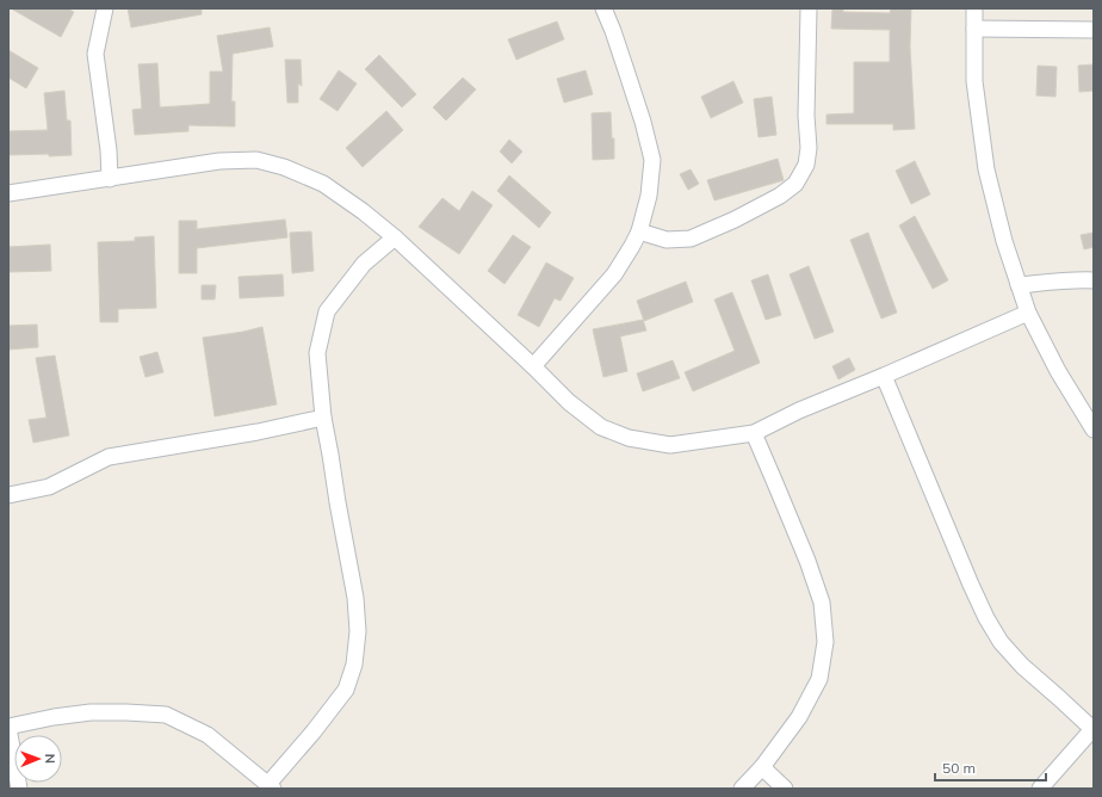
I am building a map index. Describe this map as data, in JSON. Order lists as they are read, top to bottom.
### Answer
{
  "scale_bar": "50 m",
  "north": "right"
}
